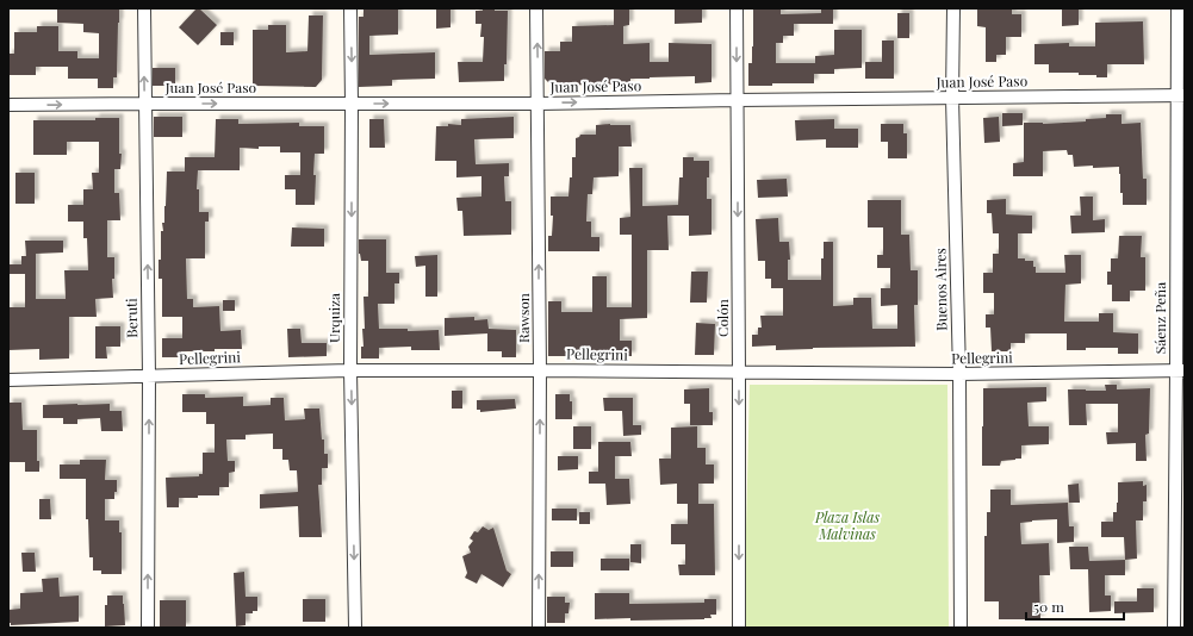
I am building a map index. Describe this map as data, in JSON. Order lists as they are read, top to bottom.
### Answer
{
  "streets": {
    "street": [
      "Juan José Paso",
      "Buenos Aires",
      "Beruti",
      "Urquiza",
      "Rawson",
      "Colón",
      "Sáenz Peña",
      "Pellegrini"
    ]
  },
  "crossings": [
    ["Juan José Paso", "Buenos Aires"],
    ["Juan José Paso", "Beruti"],
    ["Juan José Paso", "Urquiza"],
    ["Juan José Paso", "Rawson"],
    ["Juan José Paso", "Colón"],
    ["Juan José Paso", "Sáenz Peña"],
    ["Buenos Aires", "Pellegrini"],
    ["Beruti", "Pellegrini"],
    ["Urquiza", "Pellegrini"],
    ["Rawson", "Pellegrini"],
    ["Colón", "Pellegrini"],
    ["Sáenz Peña", "Pellegrini"]
  ],
  "one_way": [
    "Juan José Paso",
    "Beruti",
    "Urquiza",
    "Rawson",
    "Colón"
  ],
  "parks": ["Plaza Islas Malvinas"],
  "scale_bar": "50 m"
}
